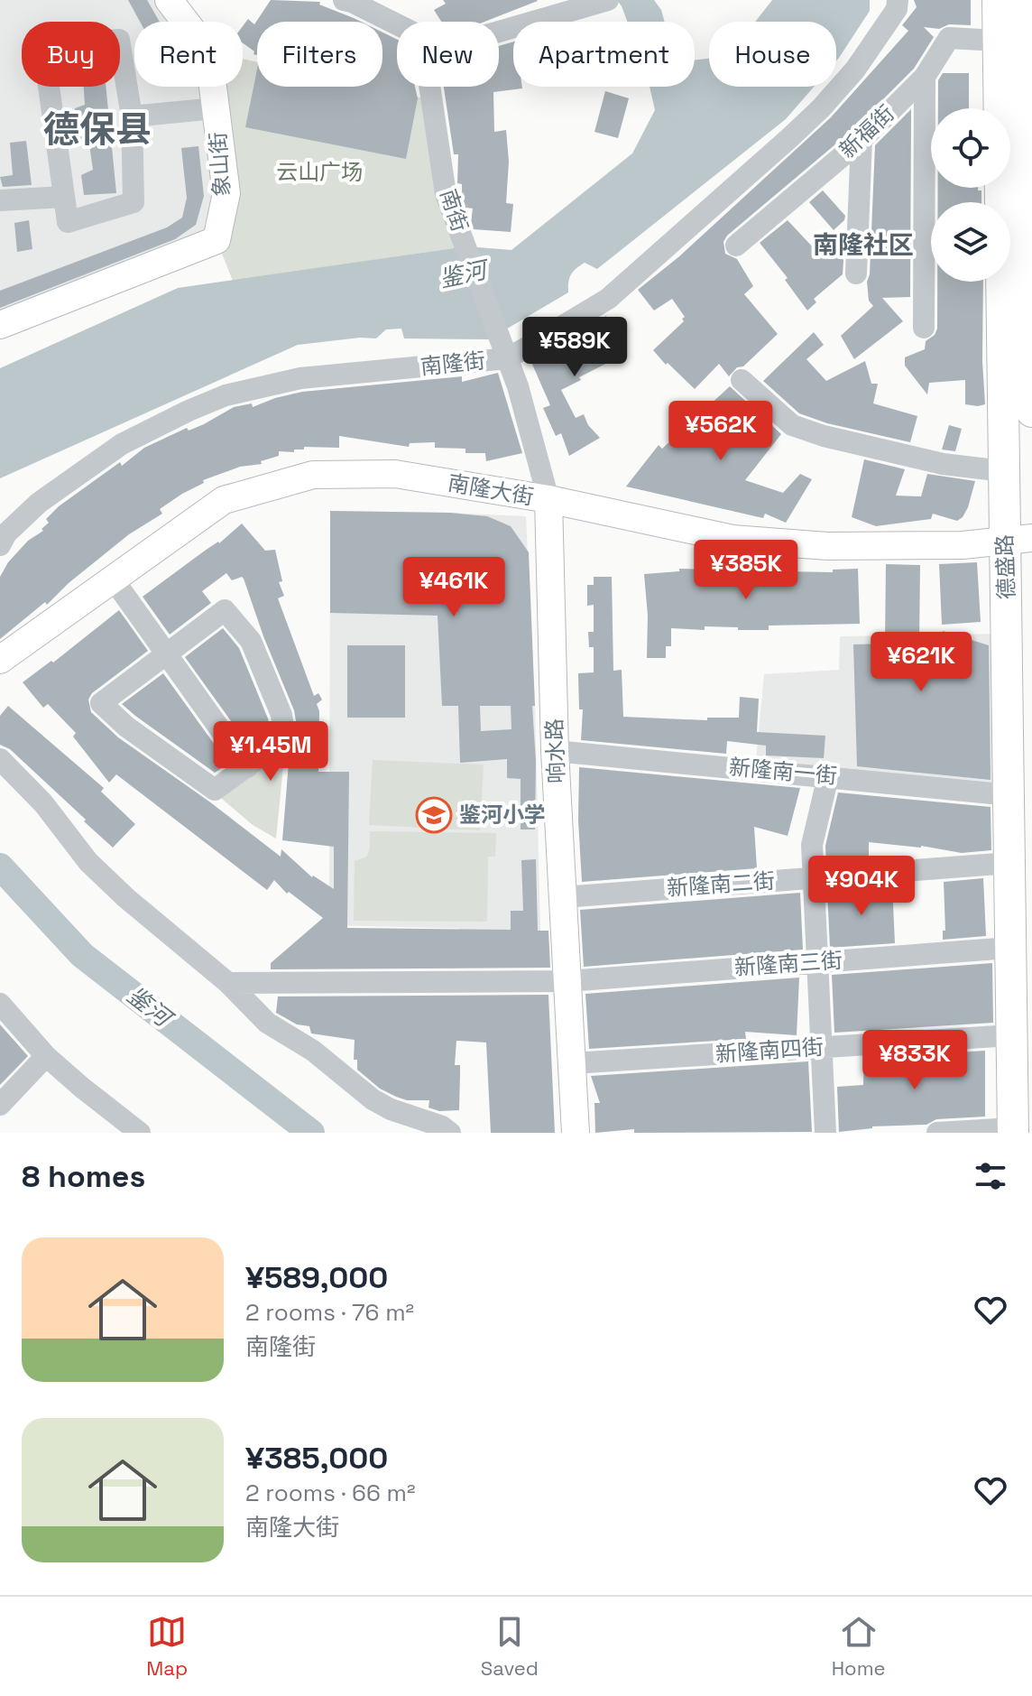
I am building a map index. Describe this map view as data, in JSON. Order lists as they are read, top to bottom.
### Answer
{
  "streets": {
    "highway": ["德盛路"],
    "main road": ["象山街", "南隆大街", "响水路"],
    "street": [
      "新福街",
      "南街",
      "南隆街",
      "新隆南一街",
      "新隆南二街",
      "新隆南三街",
      "新隆南四街"
    ]
  },
  "crossings": [
    ["新福街", "德盛路"],
    ["南街", "南隆街"],
    ["南街", "南隆大街"],
    ["南街", "响水路"],
    ["南隆大街", "德盛路"],
    ["南隆大街", "响水路"],
    ["德盛路", "新隆南一街"],
    ["德盛路", "新隆南二街"],
    ["德盛路", "新隆南三街"],
    ["德盛路", "新隆南四街"],
    ["响水路", "新隆南一街"],
    ["响水路", "新隆南二街"],
    ["响水路", "新隆南三街"],
    ["响水路", "新隆南四街"]
  ],
  "districts": ["德保县", "南隆社区"],
  "water": ["鉴河"],
  "parks": ["云山广场"],
  "places": {
    "school or university": ["鉴河小学"]
  },
  "page": {
    "chip": [
      "Buy",
      "Rent",
      "Filters",
      "New",
      "Apartment",
      "House"
    ],
    "price": [
      "¥589K",
      "¥562K",
      "¥385K",
      "¥461K",
      "¥621K",
      "¥1.45M",
      "¥904K",
      "¥833K"
    ],
    "heading": "8 homes",
    "list": [
      {
        "name": "¥589,000",
        "note": "2 rooms · 76 m² · 南隆街"
      },
      {
        "name": "¥385,000",
        "note": "2 rooms · 66 m² · 南隆大街"
      }
    ],
    "tabs": ["Map", "Saved", "Home"]
  }
}
